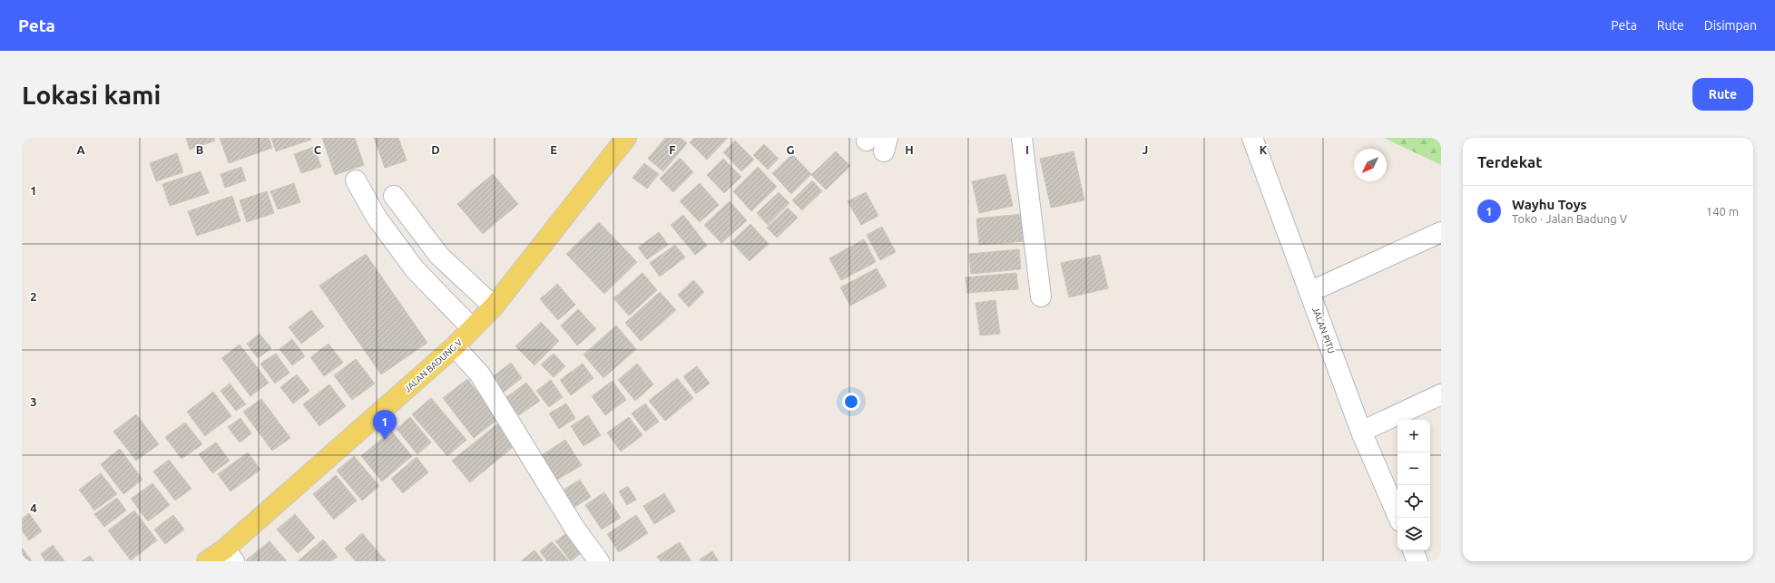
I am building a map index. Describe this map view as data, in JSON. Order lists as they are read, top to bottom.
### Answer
{
  "streets": {
    "main road": ["JALAN BADUNG V"],
    "street": ["JALAN PITU"]
  },
  "north": "bottom left",
  "page": {
    "header": "Peta",
    "nav": ["Peta", "Rute", "Disimpan"],
    "buttons": "Rute",
    "title": "Lokasi kami",
    "heading": "Terdekat",
    "list": [
      {
        "mark": "1",
        "name": "Wayhu Toys",
        "note": "Toko · Jalan Badung V",
        "value": "140 m"
      }
    ],
    "pins": "1",
    "map_buttons": ["+", "−"]
  },
  "grid": {
    "columns": [
      "A",
      "B",
      "C",
      "D",
      "E",
      "F",
      "G",
      "H",
      "I",
      "J",
      "K"
    ],
    "rows": [
      "1",
      "2",
      "3",
      "4"
    ]
  }
}
